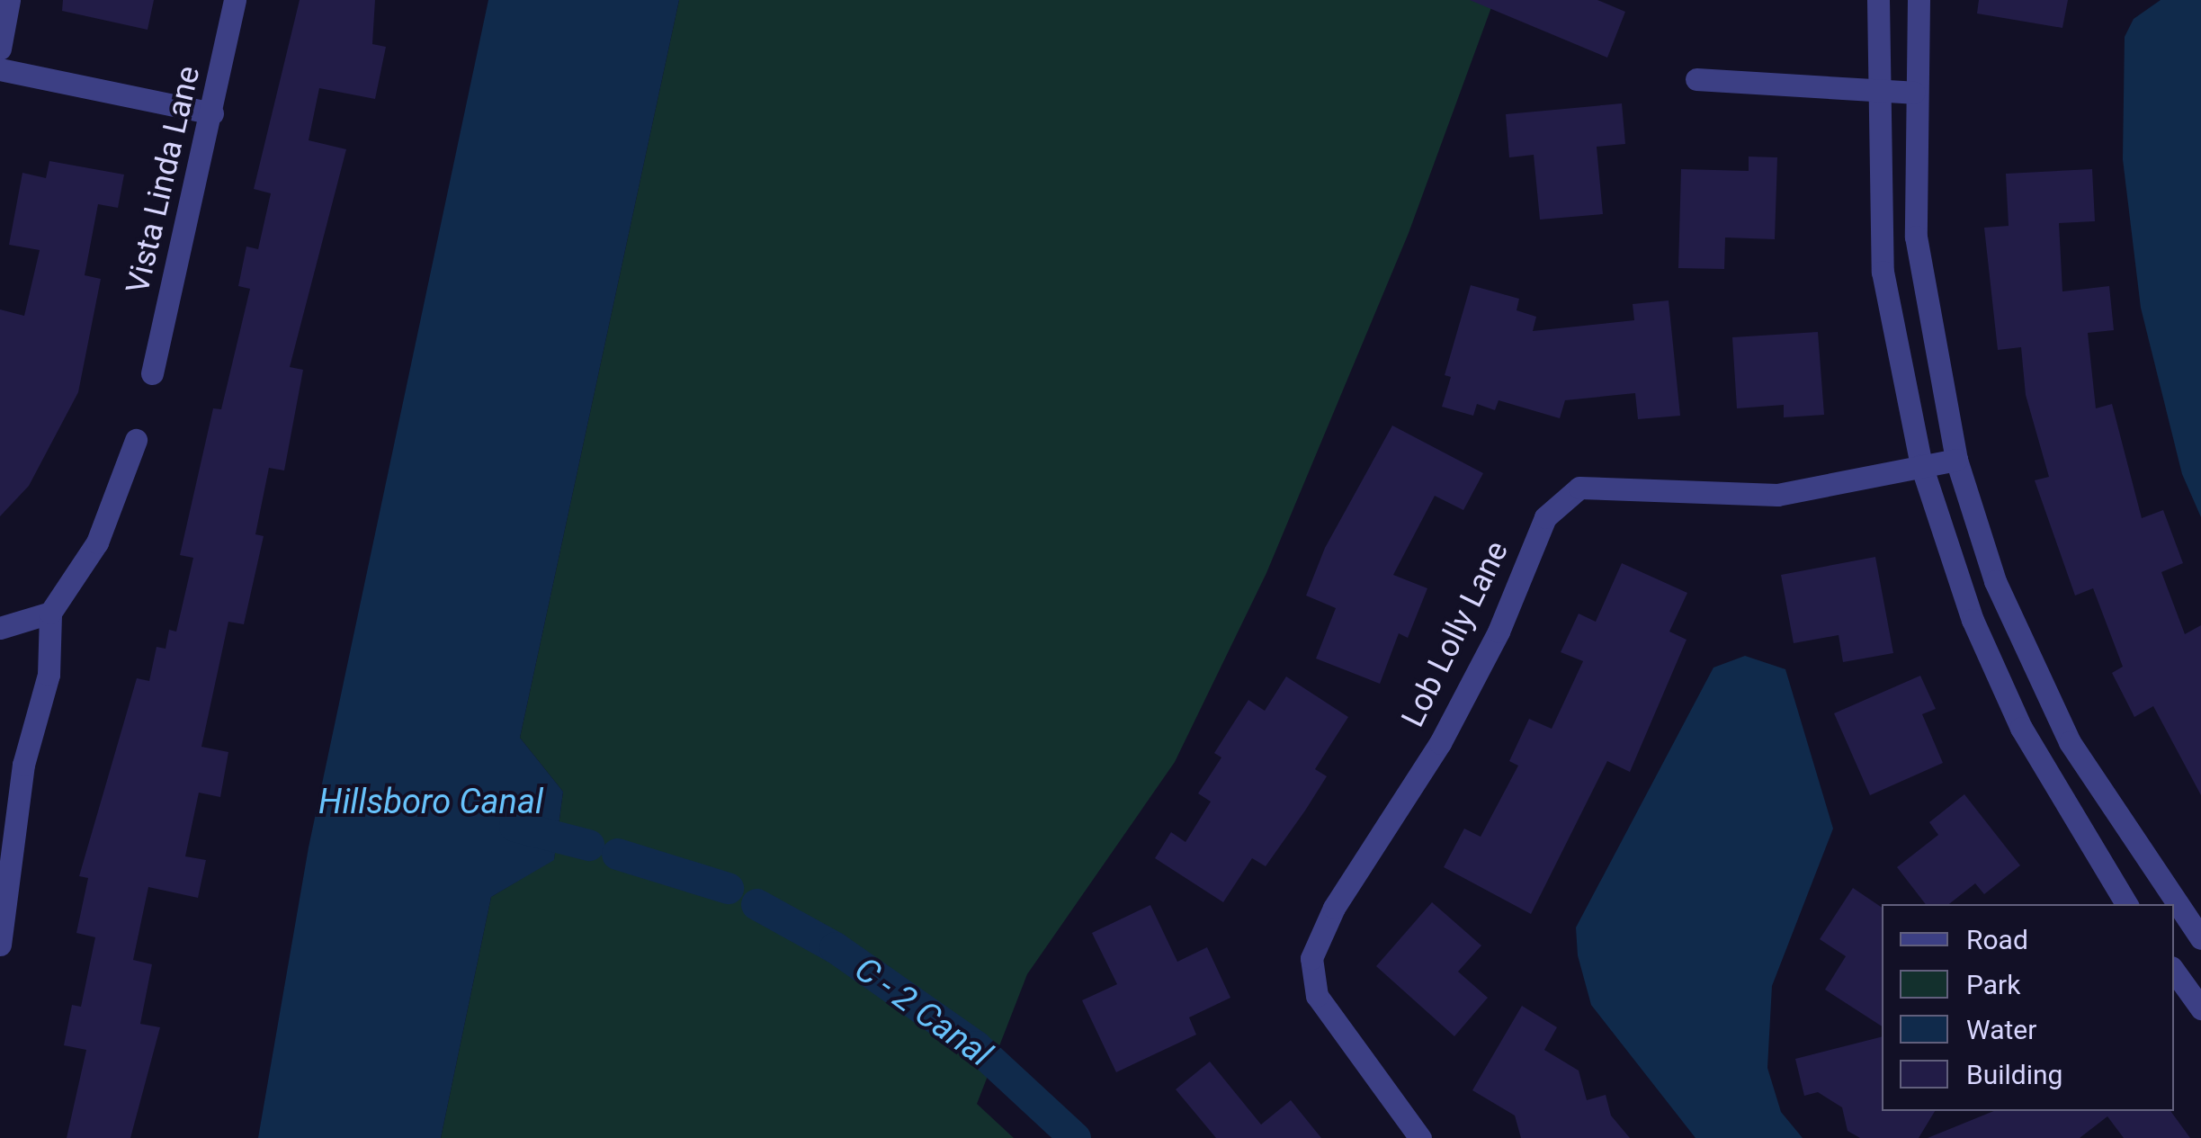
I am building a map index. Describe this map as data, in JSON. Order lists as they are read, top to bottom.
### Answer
{
  "streets": {
    "street": ["Vista Linda Lane", "Lob Lolly Lane"]
  },
  "water": ["Hillsboro Canal", "C - 2 Canal"],
  "legend": [
    "Road",
    "Park",
    "Water",
    "Building"
  ]
}
